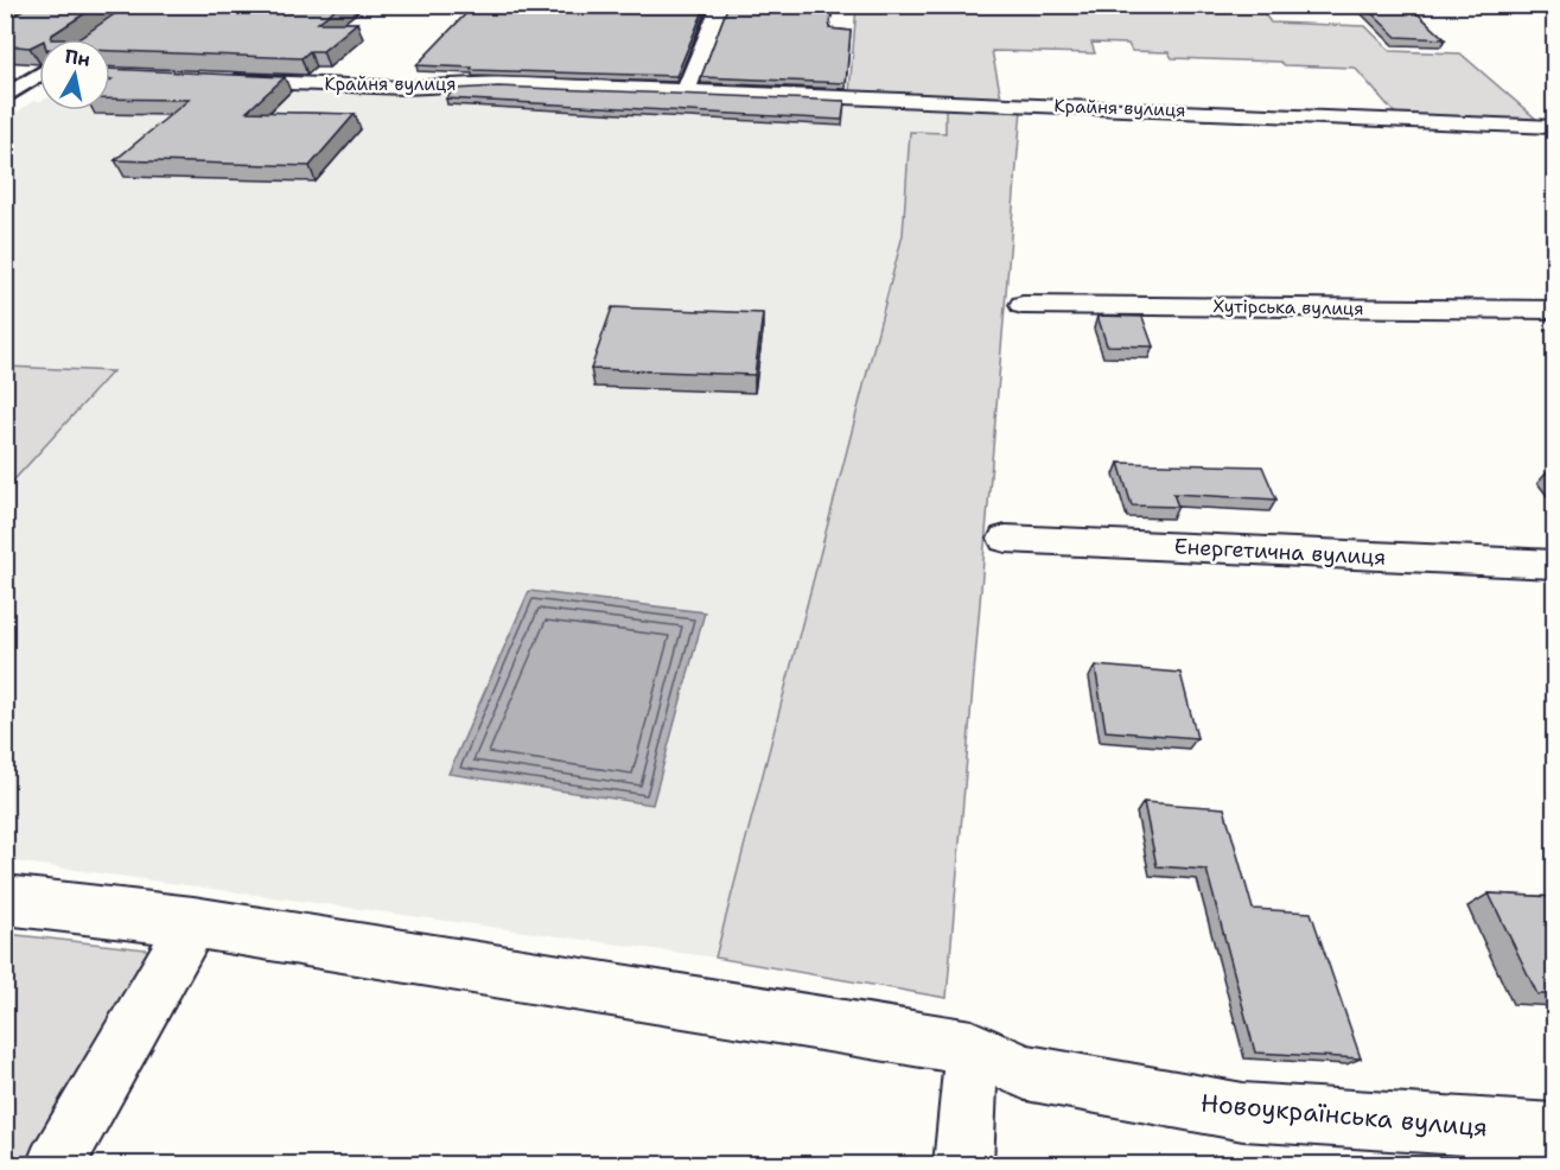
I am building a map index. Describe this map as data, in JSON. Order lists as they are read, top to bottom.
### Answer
{
  "streets": {
    "street": [
      "Крайня вулиця",
      "Хутірська вулиця",
      "Енергетична вулиця",
      "Новоукраїнська вулиця"
    ]
  },
  "north": "top"
}
